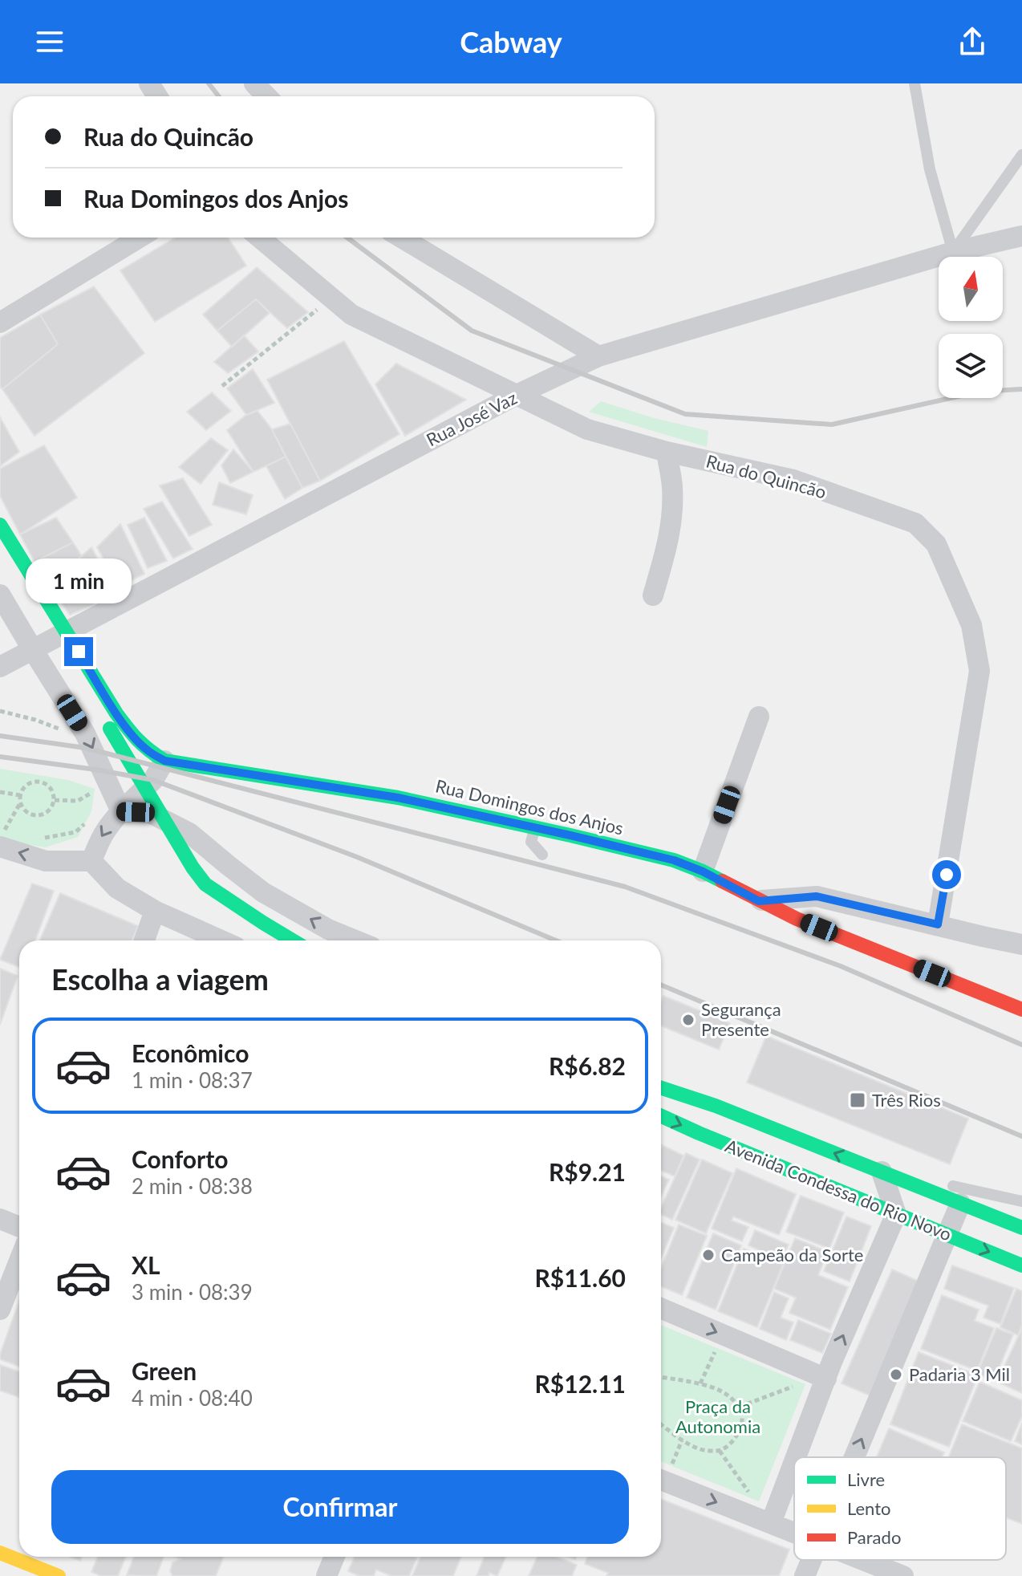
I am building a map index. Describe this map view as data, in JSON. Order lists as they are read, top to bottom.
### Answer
{
  "streets": {
    "main road": ["Rua Domingos dos Anjos", "Avenida Condessa do Rio Novo"],
    "street": ["Rua José Vaz", "Rua do Quincão"]
  },
  "crossings": [
    ["Rua José Vaz", "Rua do Quincão"],
    ["Rua José Vaz", "Rua Domingos dos Anjos"]
  ],
  "parks": ["Praça da Autonomia"],
  "places": {
    "other": ["Segurança Presente", "Campeão da Sorte", "Padaria 3 Mil"],
    "transit": ["Três Rios"]
  },
  "legend": ["Livre", "Lento", "Parado"],
  "north": "top",
  "page": {
    "header": "Cabway",
    "banner": ["Rua do Quincão", "Rua Domingos dos Anjos"],
    "bubble": "1 min",
    "heading": "Escolha a viagem",
    "list": [
      {
        "name": "Econômico",
        "note": "1 min · 08:37",
        "value": "R$6.82"
      },
      {
        "name": "Conforto",
        "note": "2 min · 08:38",
        "value": "R$9.21"
      },
      {
        "name": "XL",
        "note": "3 min · 08:39",
        "value": "R$11.60"
      },
      {
        "name": "Green",
        "note": "4 min · 08:40",
        "value": "R$12.11"
      }
    ],
    "buttons": "Confirmar"
  }
}
